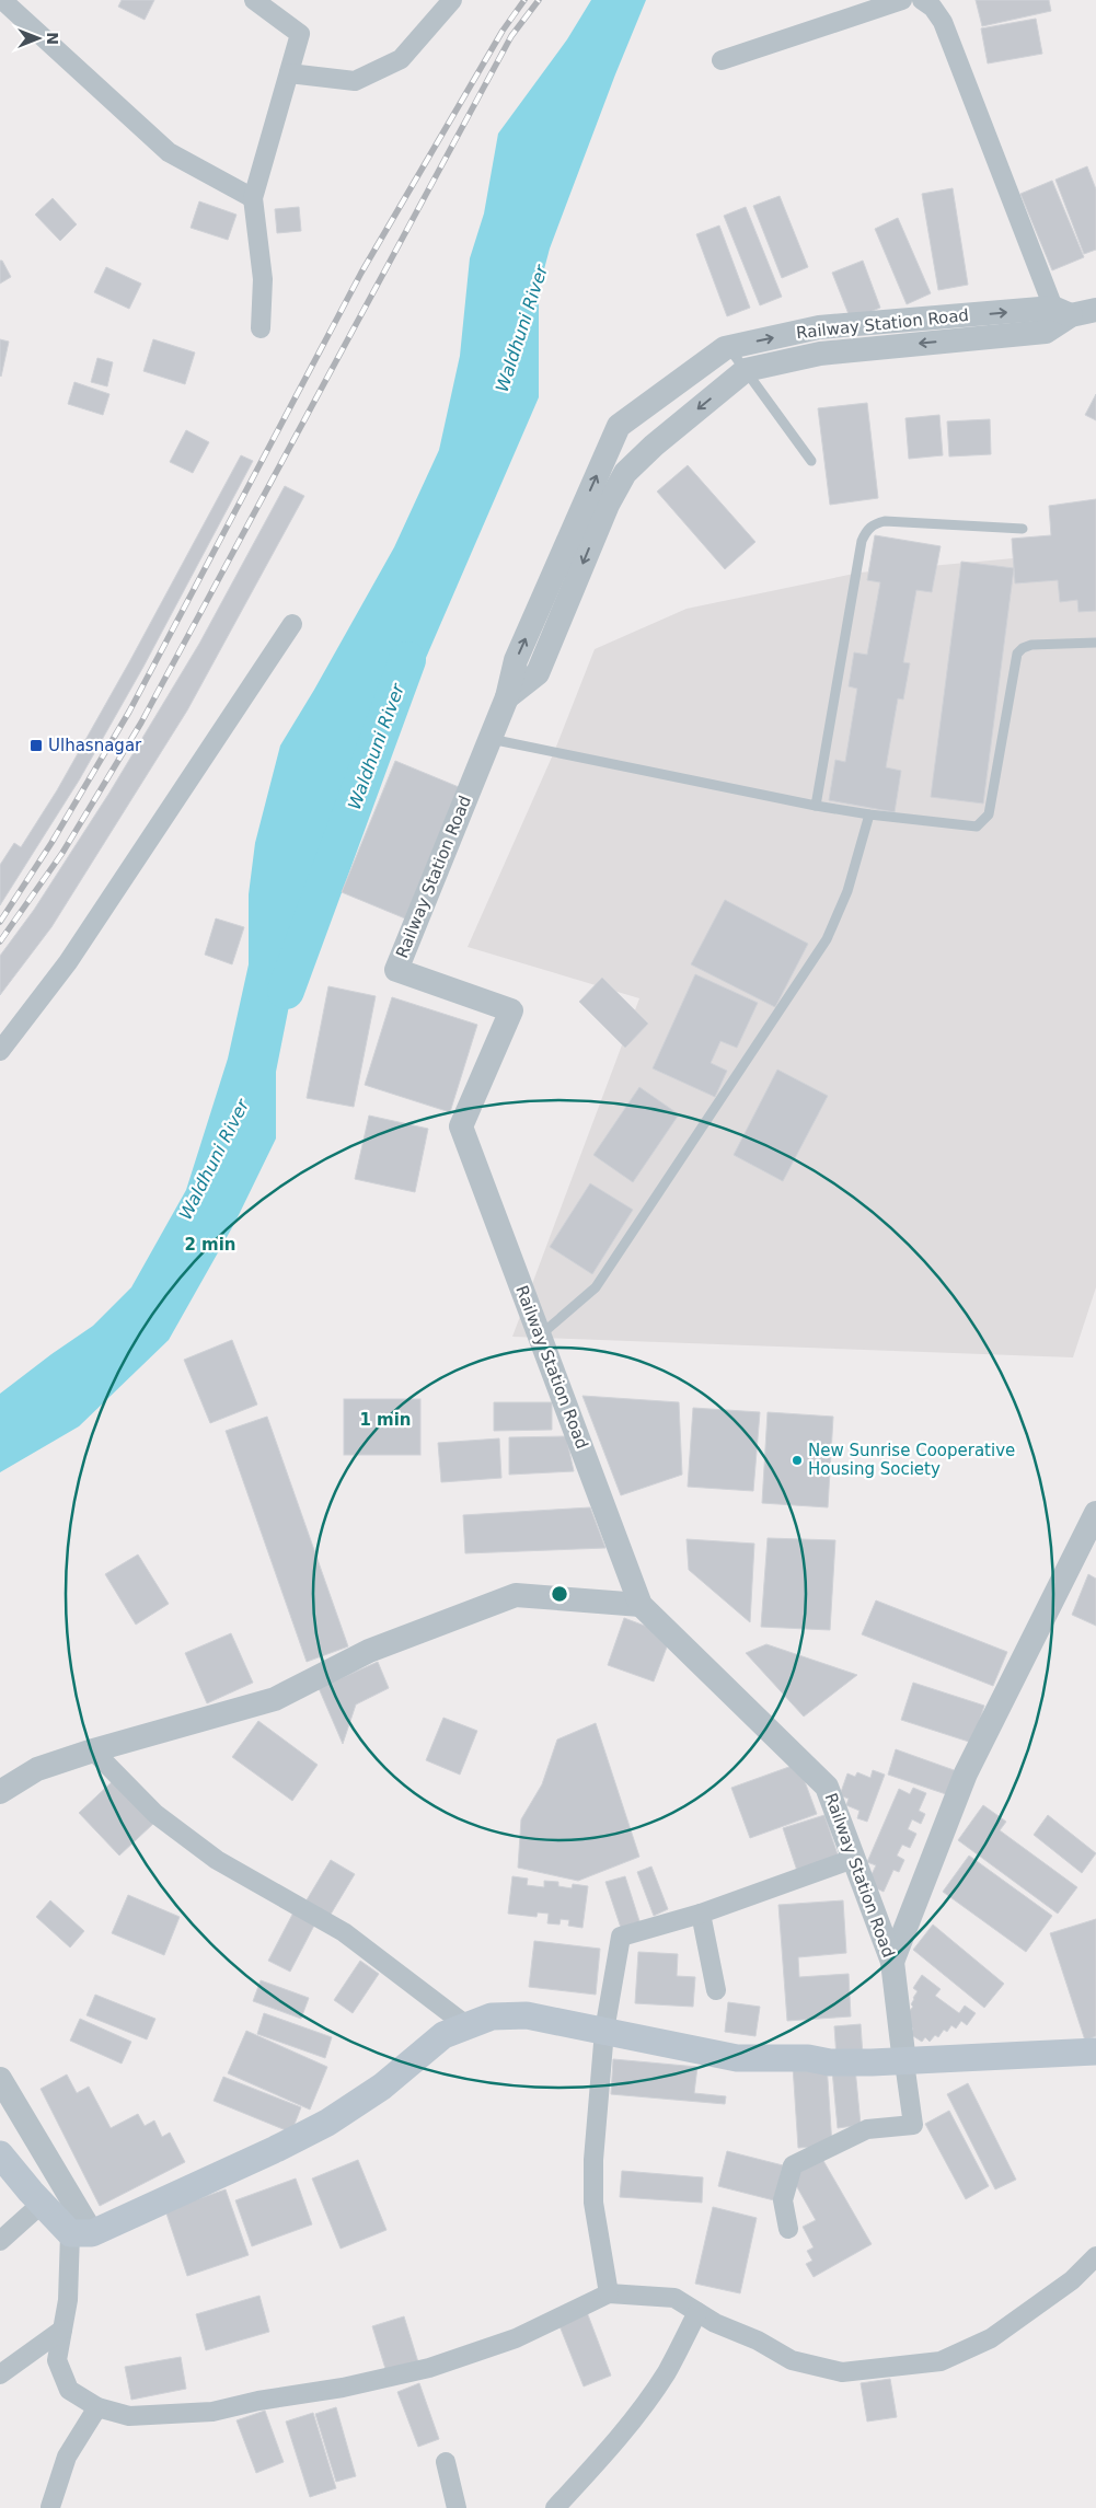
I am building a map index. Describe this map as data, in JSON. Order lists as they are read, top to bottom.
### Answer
{
  "streets": {
    "street": ["Railway Station Road"]
  },
  "water": ["Waldhuni River"],
  "places": {
    "transit": ["Ulhasnagar"],
    "other": ["New Sunrise Cooperative Housing Society"]
  },
  "north": "right",
  "rings": ["2 min", "1 min"]
}
